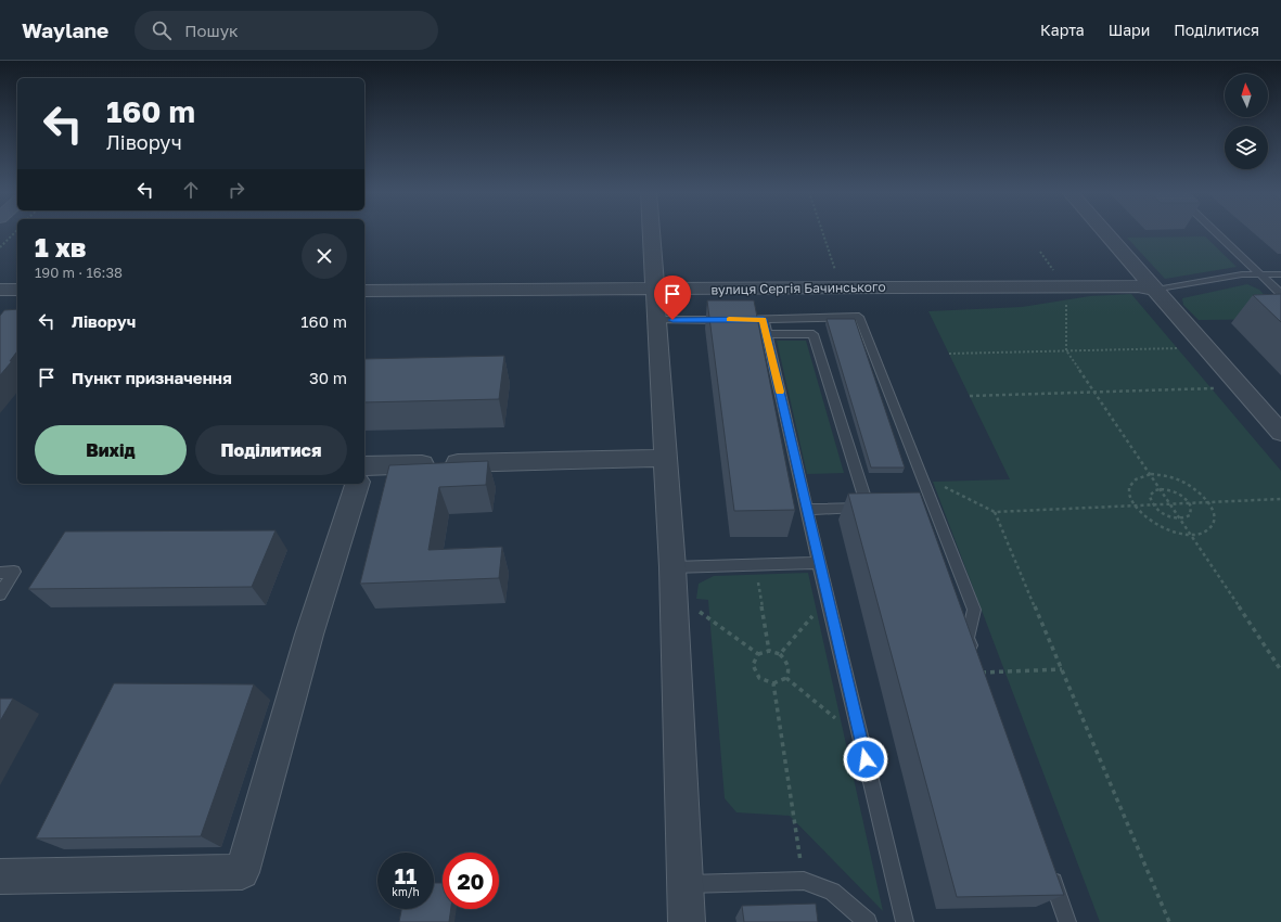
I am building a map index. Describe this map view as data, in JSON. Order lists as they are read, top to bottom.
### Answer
{
  "streets": {
    "street": ["вулиця Сергія Бачинського"]
  },
  "north": "top",
  "page": {
    "header": "Waylane",
    "search": "Пошук",
    "nav": ["Карта", "Шари", "Поділитися"],
    "turn": ["160 m", "Ліворуч"],
    "heading": ["1 хв", "190 m · 16:38"],
    "list": [
      {
        "name": "Ліворуч",
        "value": "160 m"
      },
      {
        "name": "Пункт призначення",
        "value": "30 m"
      }
    ],
    "buttons": ["Вихід", "Поділитися"],
    "speed": "11 km/h",
    "limit": "20"
  }
}
